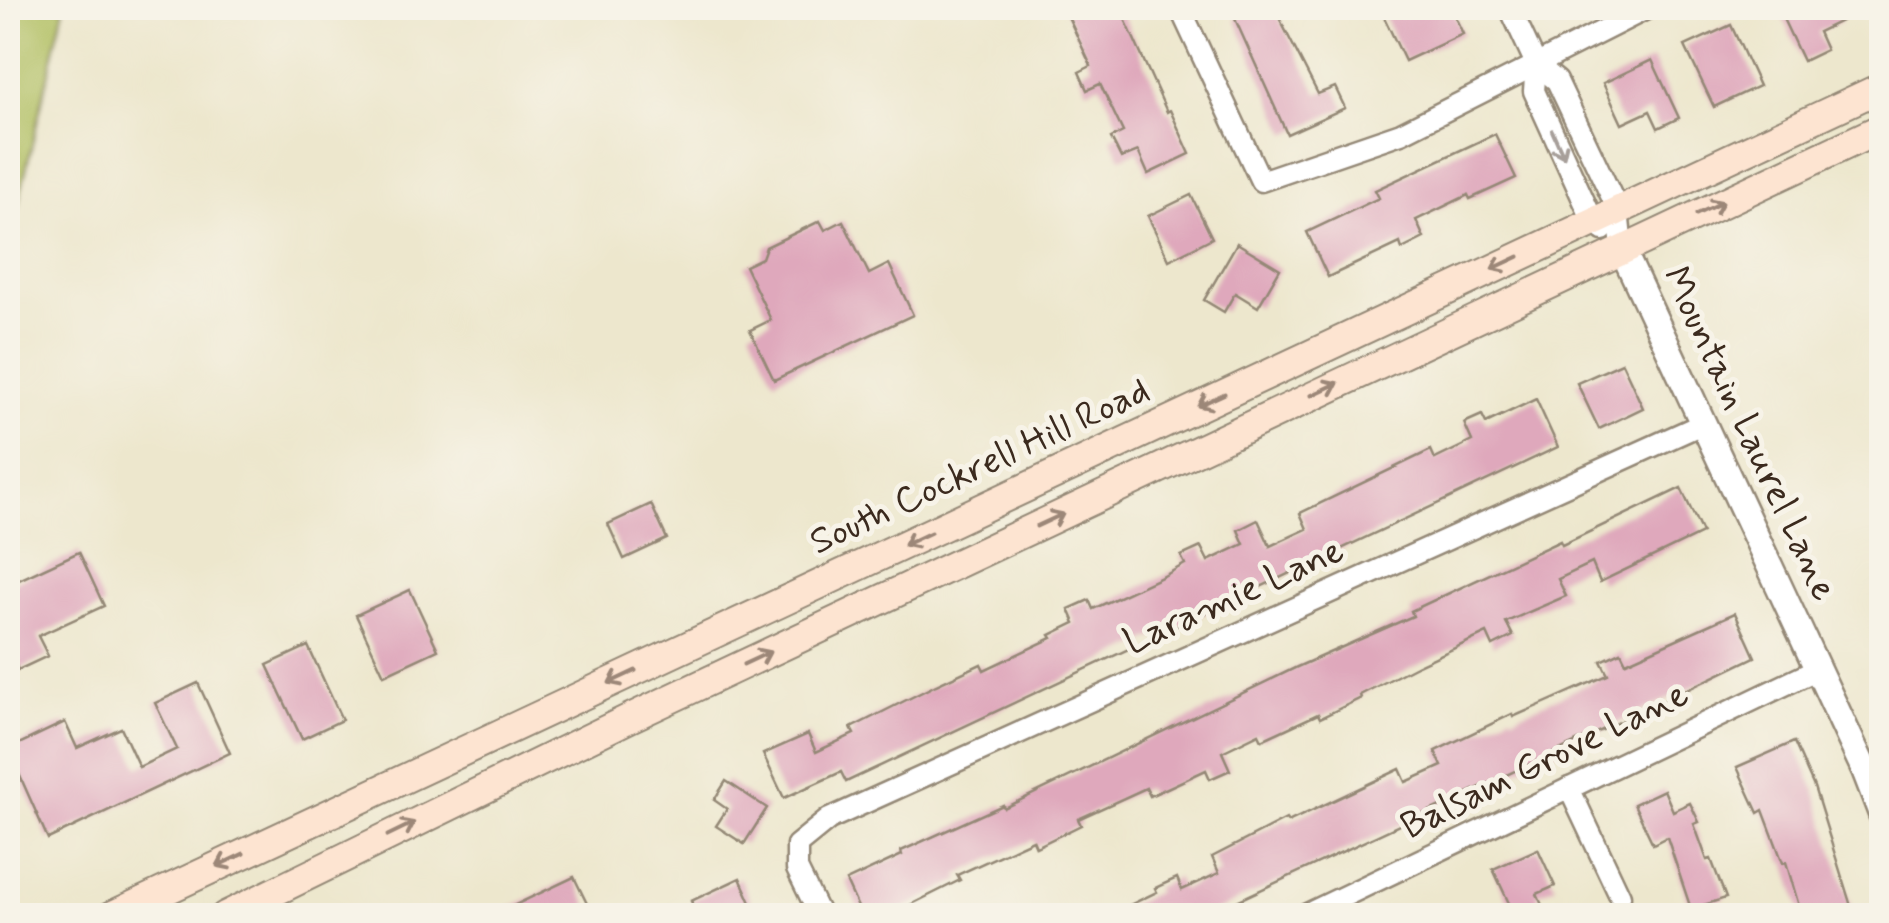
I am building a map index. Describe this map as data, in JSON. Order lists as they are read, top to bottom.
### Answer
{
  "streets": {
    "main road": ["South Cockrell Hill Road"],
    "street": ["Mountain Laurel Lane", "Laramie Lane", "Balsam Grove Lane"]
  },
  "crossings": [
    ["Mountain Laurel Lane", "South Cockrell Hill Road"],
    ["Mountain Laurel Lane", "Laramie Lane"],
    ["Mountain Laurel Lane", "Balsam Grove Lane"]
  ]
}
